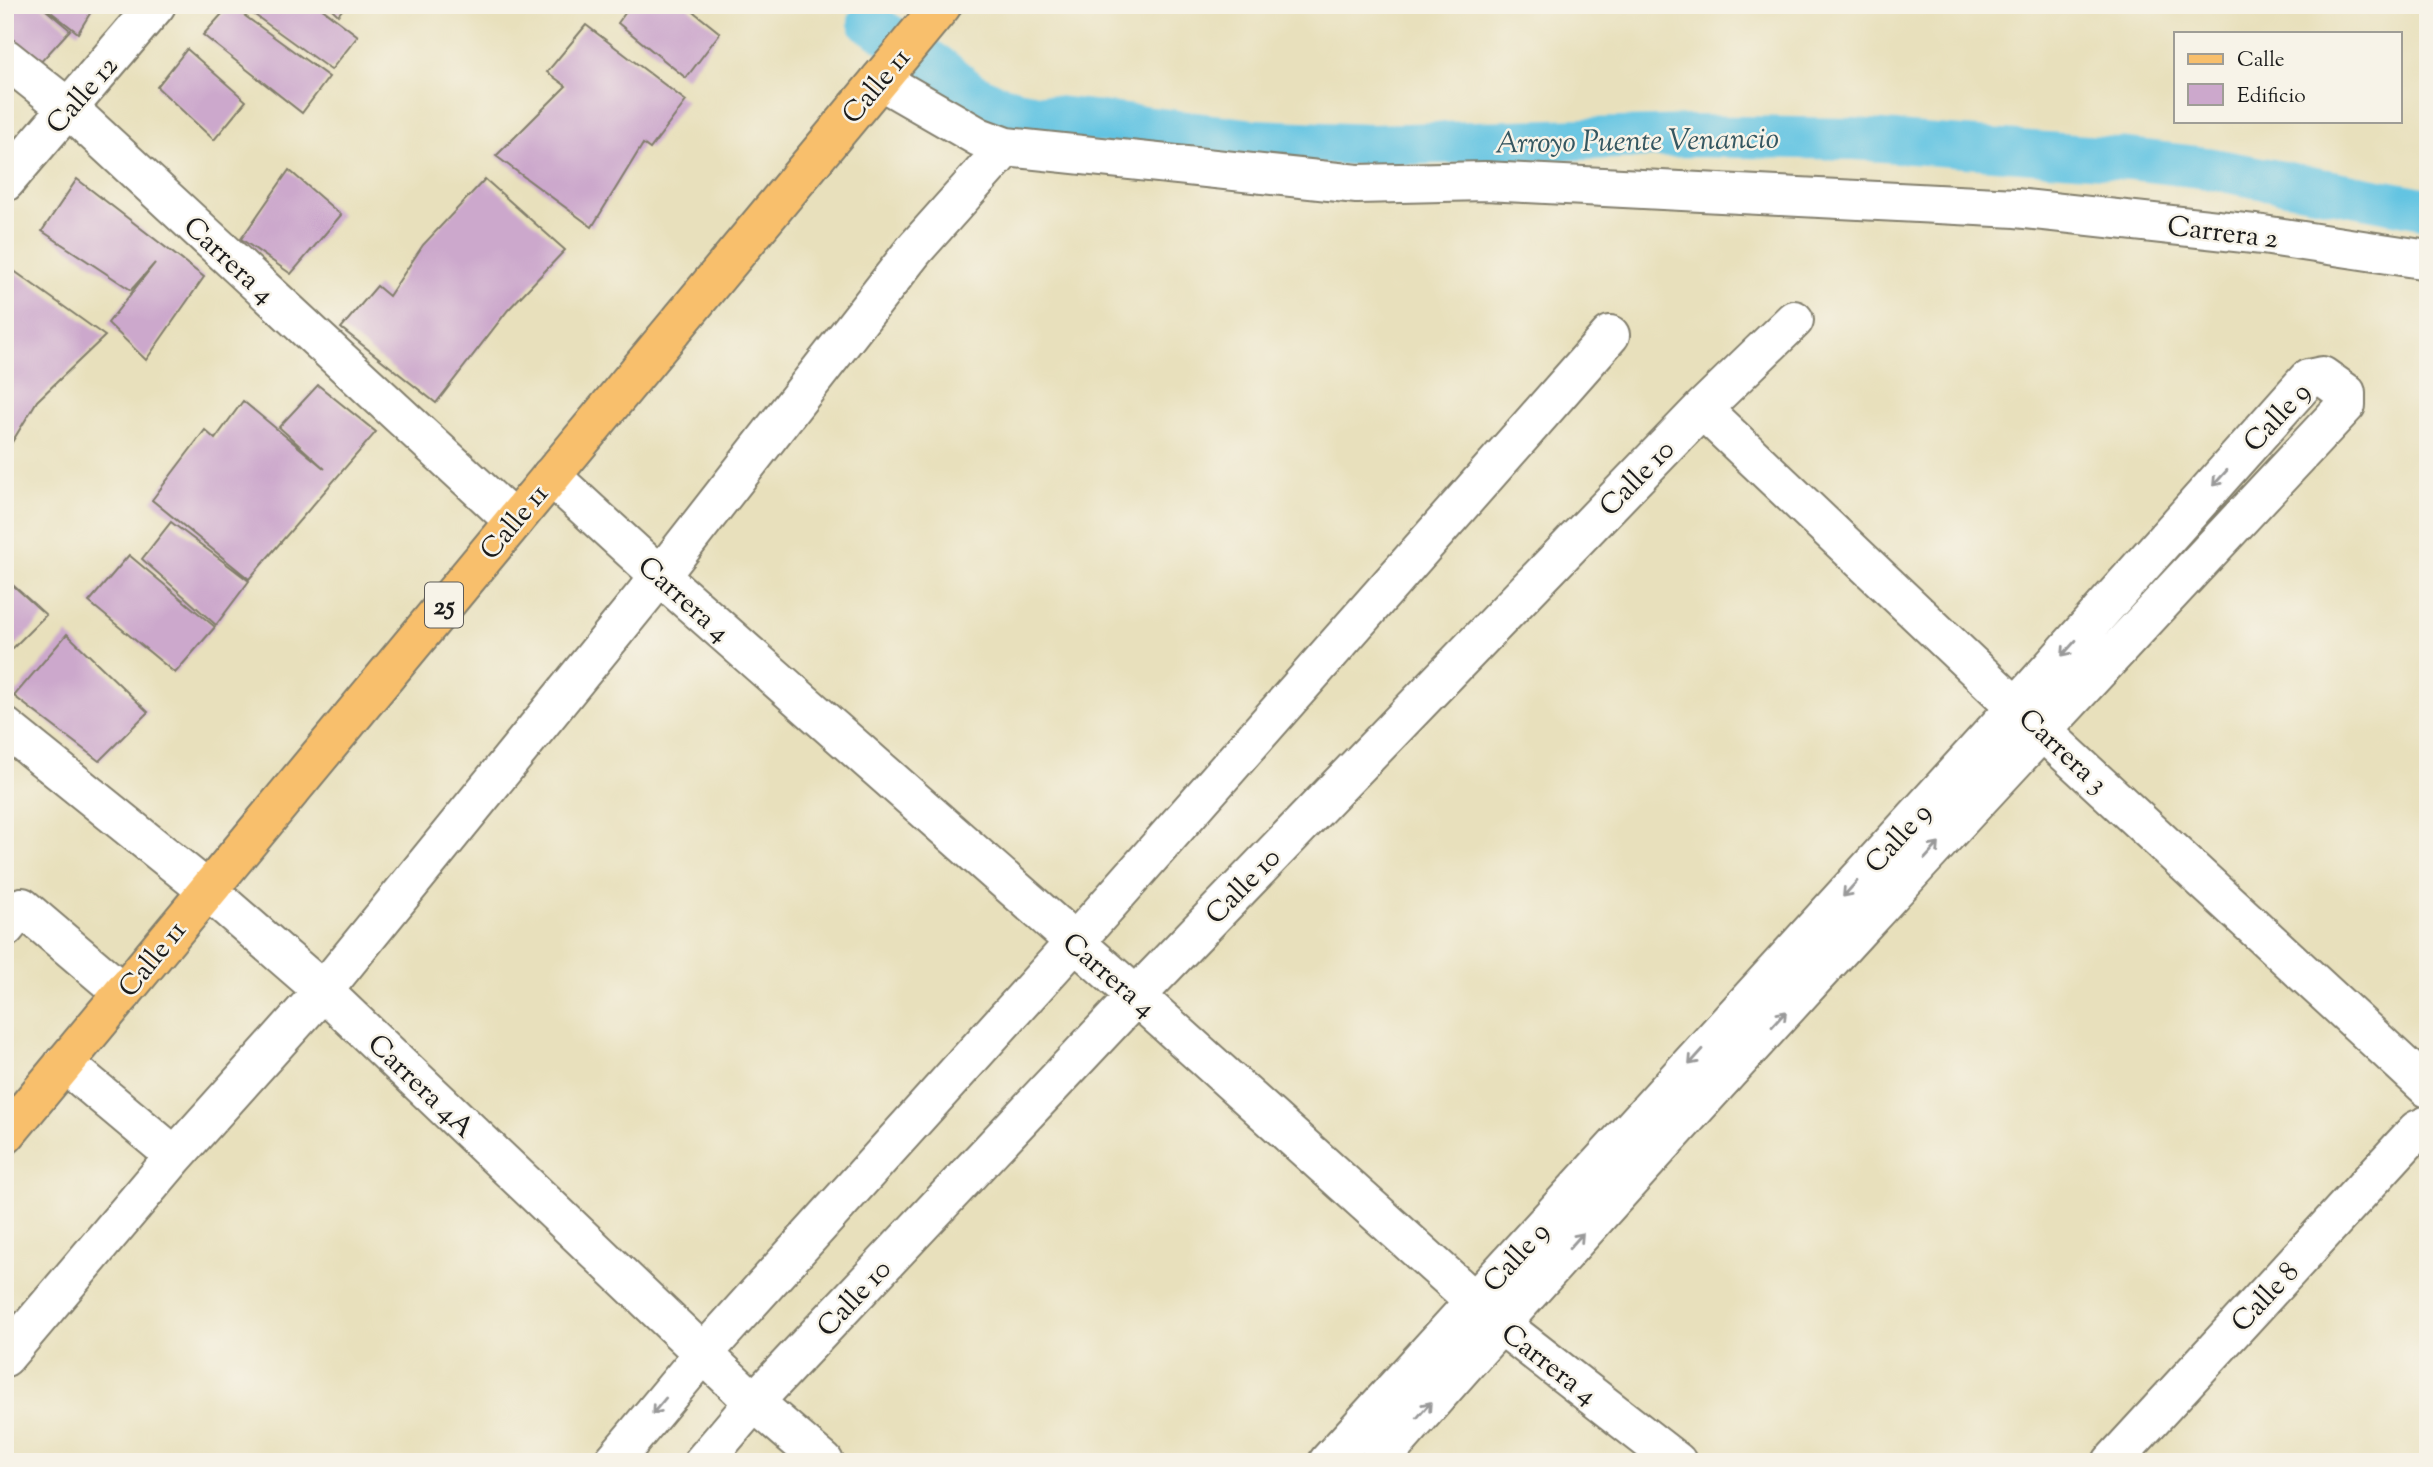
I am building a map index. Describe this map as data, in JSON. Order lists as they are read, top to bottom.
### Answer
{
  "streets": {
    "main road": ["Calle 11", "25"],
    "street": [
      "Calle 12",
      "Carrera 2",
      "Carrera 4",
      "Calle 9",
      "Calle 10",
      "Carrera 3",
      "Carrera 4A",
      "Calle 8"
    ]
  },
  "crossings": [
    ["Calle 11", "Carrera 2"],
    ["Calle 11", "Carrera 4"],
    ["Calle 11", "Carrera 4A"],
    ["Calle 12", "Carrera 4"],
    ["Carrera 4", "Calle 9"],
    ["Carrera 4", "Calle 10"],
    ["Calle 9", "Carrera 3"],
    ["Calle 10", "Carrera 3"],
    ["Calle 10", "Carrera 4A"]
  ],
  "water": ["Arroyo Puente Venancio"],
  "legend": ["Calle", "Edificio"]
}
